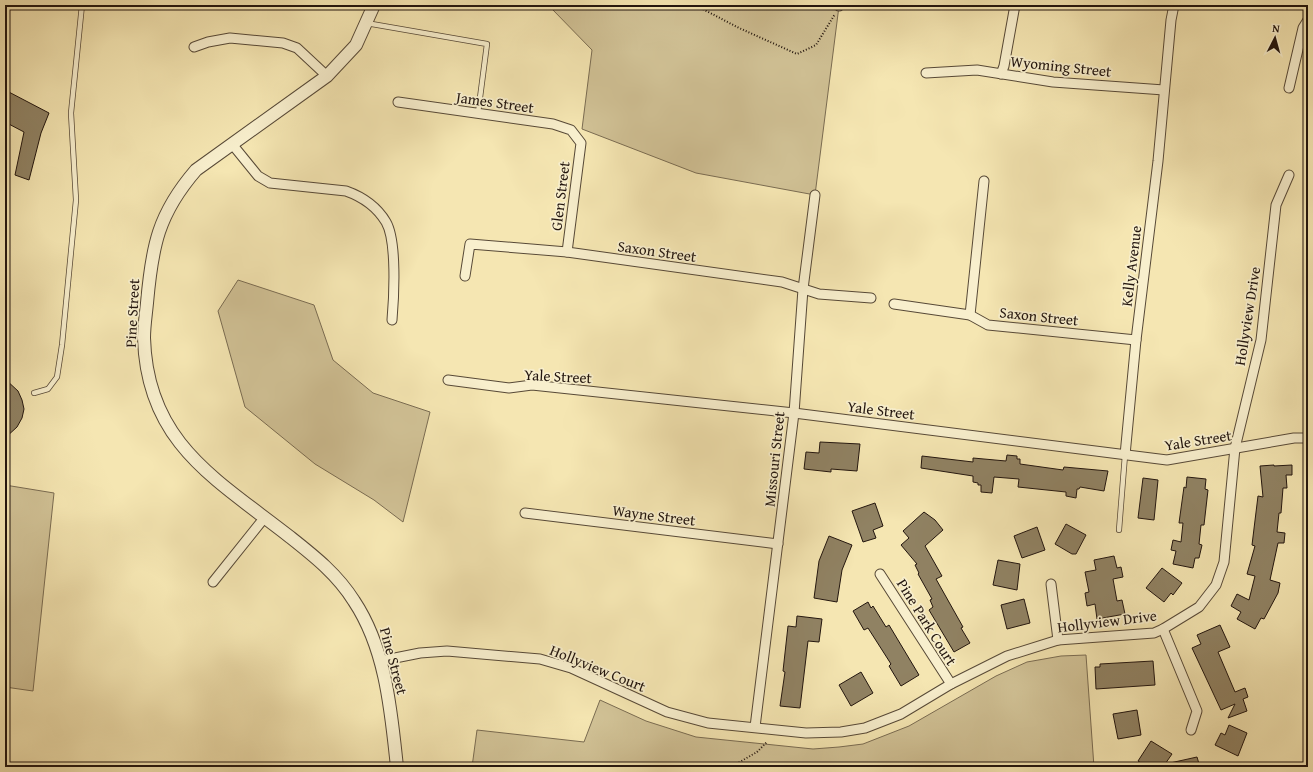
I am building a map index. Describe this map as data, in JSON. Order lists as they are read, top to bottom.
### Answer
{
  "streets": {
    "street": [
      "Wyoming Street",
      "James Street",
      "Glen Street",
      "Saxon Street",
      "Kelly Avenue",
      "Pine Street",
      "Hollyview Drive",
      "Yale Street",
      "Missouri Street",
      "Wayne Street",
      "Pine Park Court",
      "Hollyview Court"
    ]
  },
  "crossings": [
    ["Wyoming Street", "Kelly Avenue"],
    ["James Street", "Glen Street"],
    ["Glen Street", "Saxon Street"],
    ["Saxon Street", "Kelly Avenue"],
    ["Saxon Street", "Missouri Street"],
    ["Kelly Avenue", "Yale Street"],
    ["Pine Street", "Hollyview Court"],
    ["Hollyview Drive", "Yale Street"],
    ["Hollyview Drive", "Missouri Street"],
    ["Hollyview Drive", "Pine Park Court"],
    ["Hollyview Drive", "Hollyview Court"],
    ["Yale Street", "Missouri Street"],
    ["Missouri Street", "Wayne Street"],
    ["Missouri Street", "Hollyview Court"]
  ],
  "north": "top"
}
